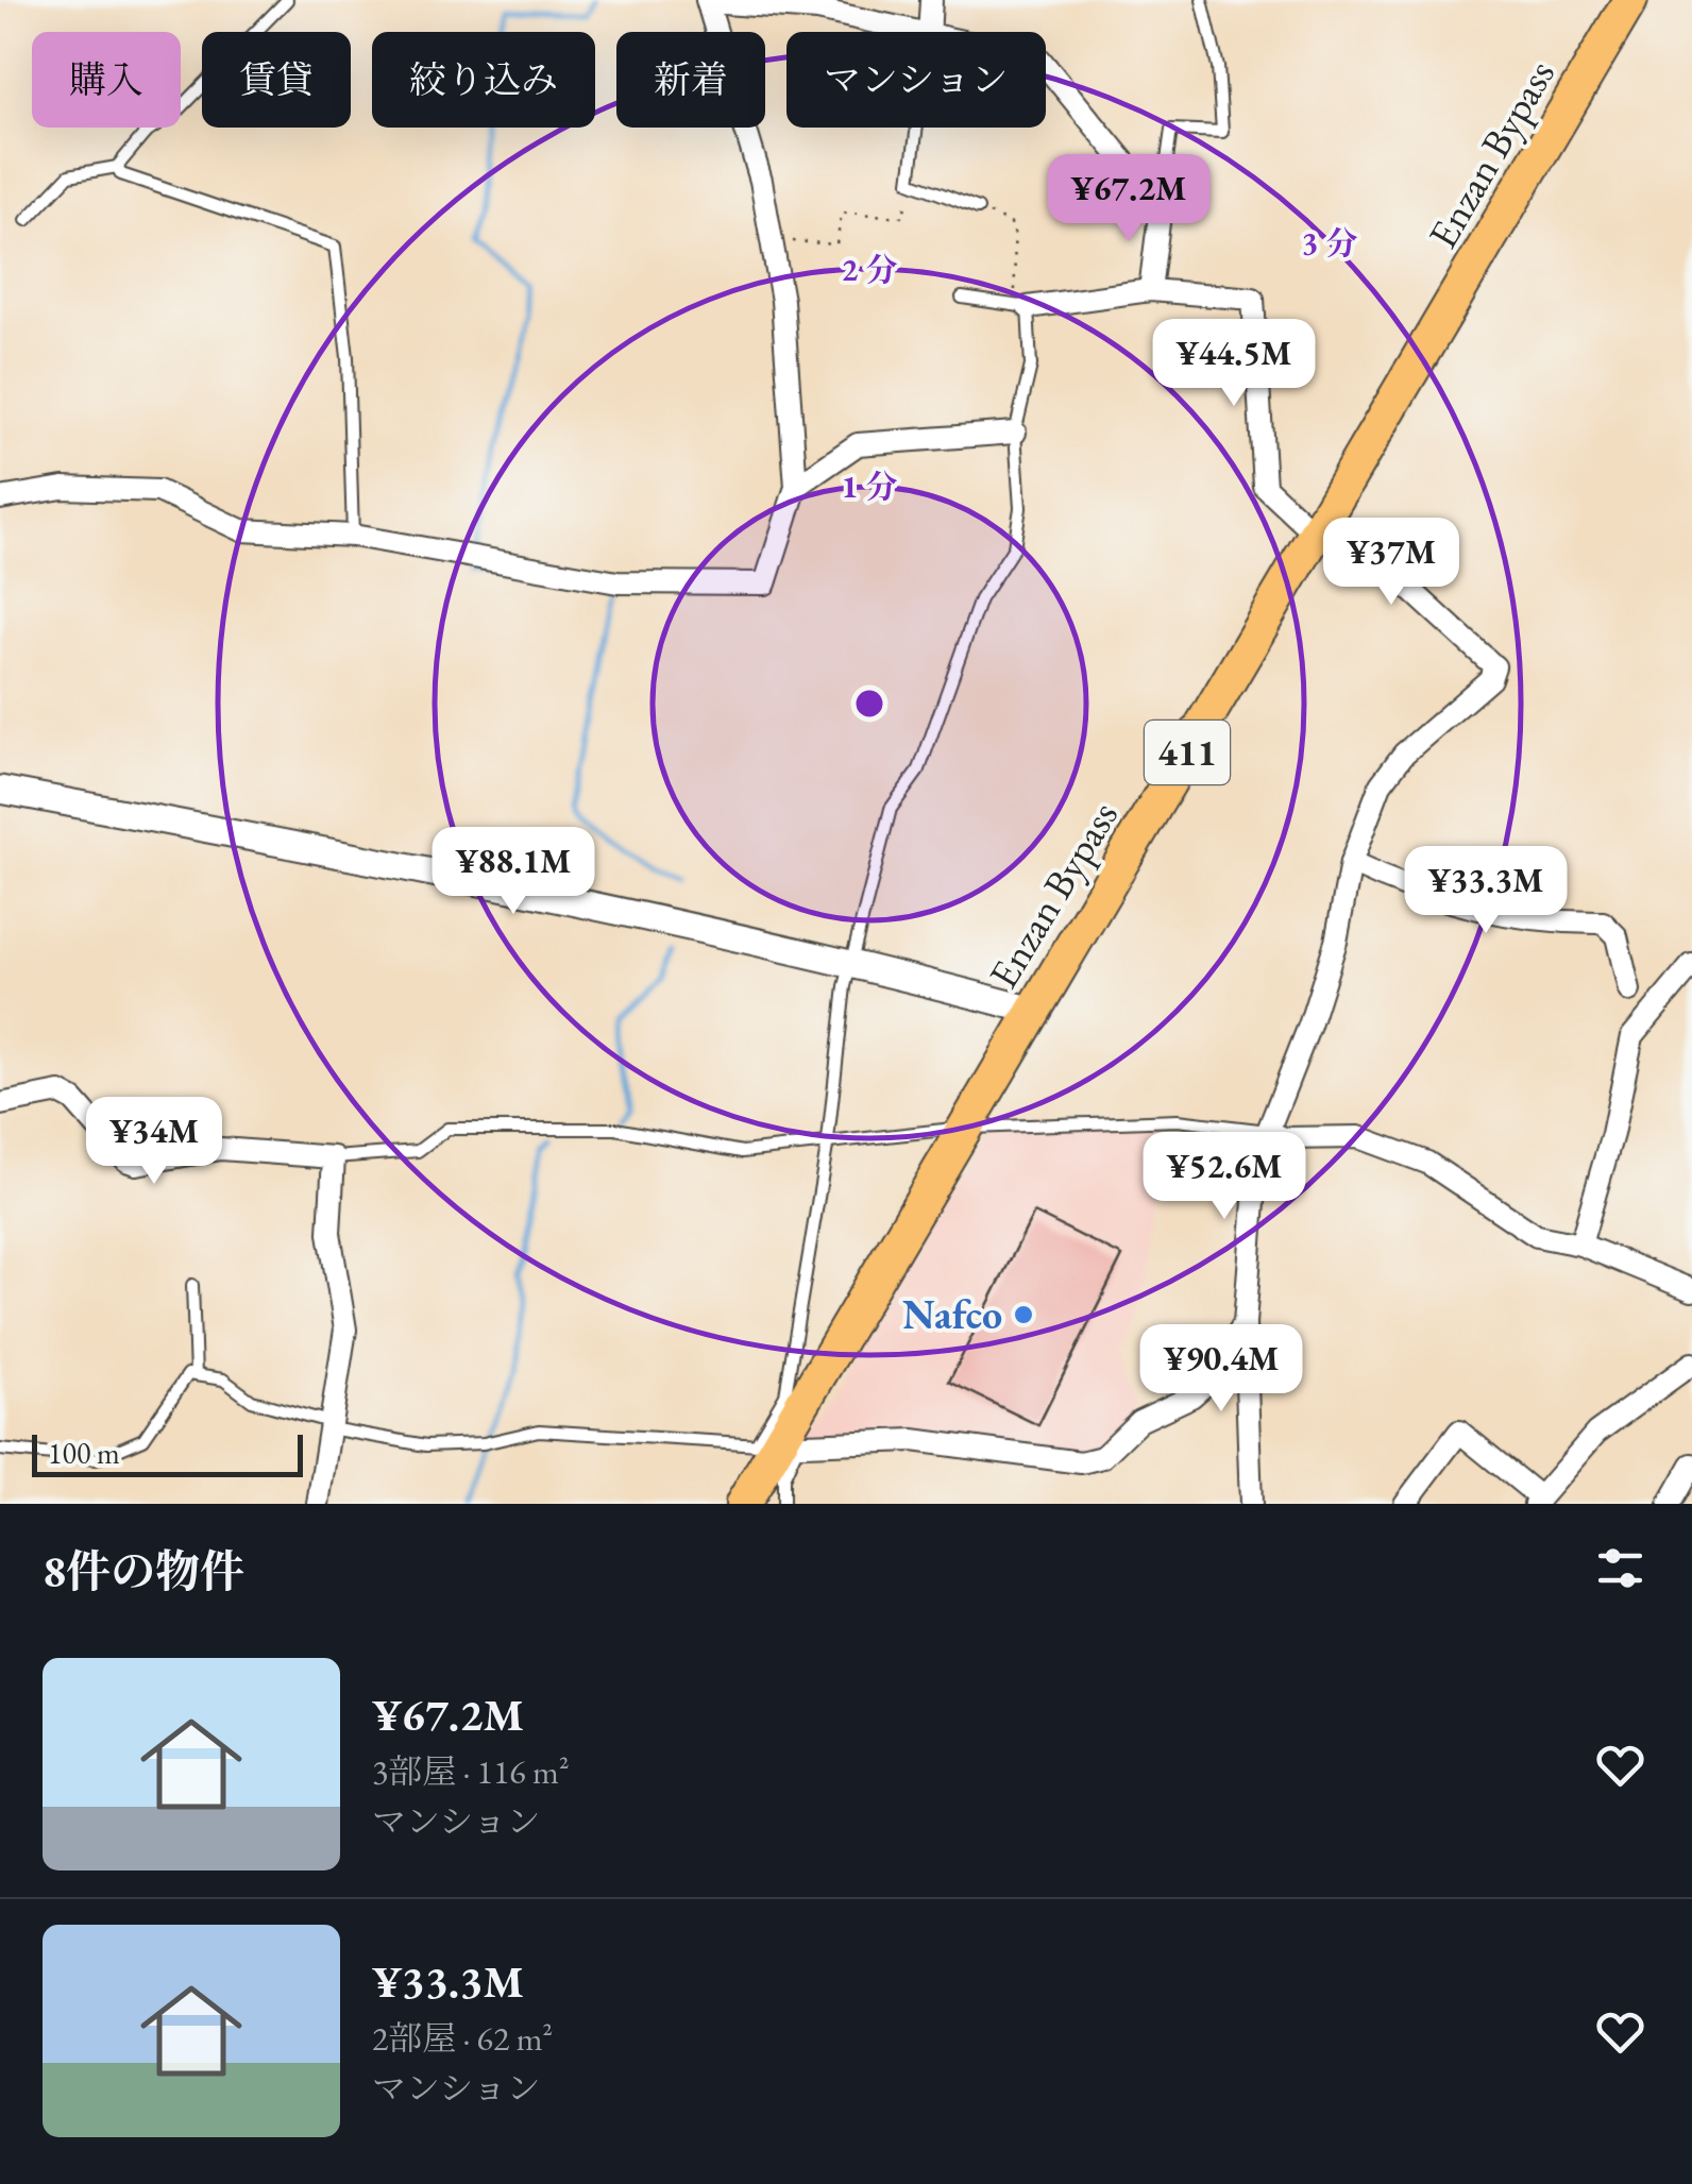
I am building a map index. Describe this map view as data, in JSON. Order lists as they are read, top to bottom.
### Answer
{
  "streets": {
    "highway": ["Enzan Bypass", "411"]
  },
  "places": ["Nafco"],
  "scale_bar": "100 m",
  "page": {
    "chip": [
      "購入",
      "賃貸",
      "絞り込み",
      "新着",
      "マンション"
    ],
    "price": [
      "¥67.2M",
      "¥44.5M",
      "¥37M",
      "¥88.1M",
      "¥33.3M",
      "¥34M",
      "¥52.6M",
      "¥90.4M"
    ],
    "scale": "100 m",
    "heading": "8件の物件",
    "list": [
      {
        "name": "¥67.2M",
        "note": "3部屋 · 116 m² · マンション"
      },
      {
        "name": "¥33.3M",
        "note": "2部屋 · 62 m² · マンション"
      }
    ]
  },
  "rings": ["3 分", "2 分", "1 分"]
}
